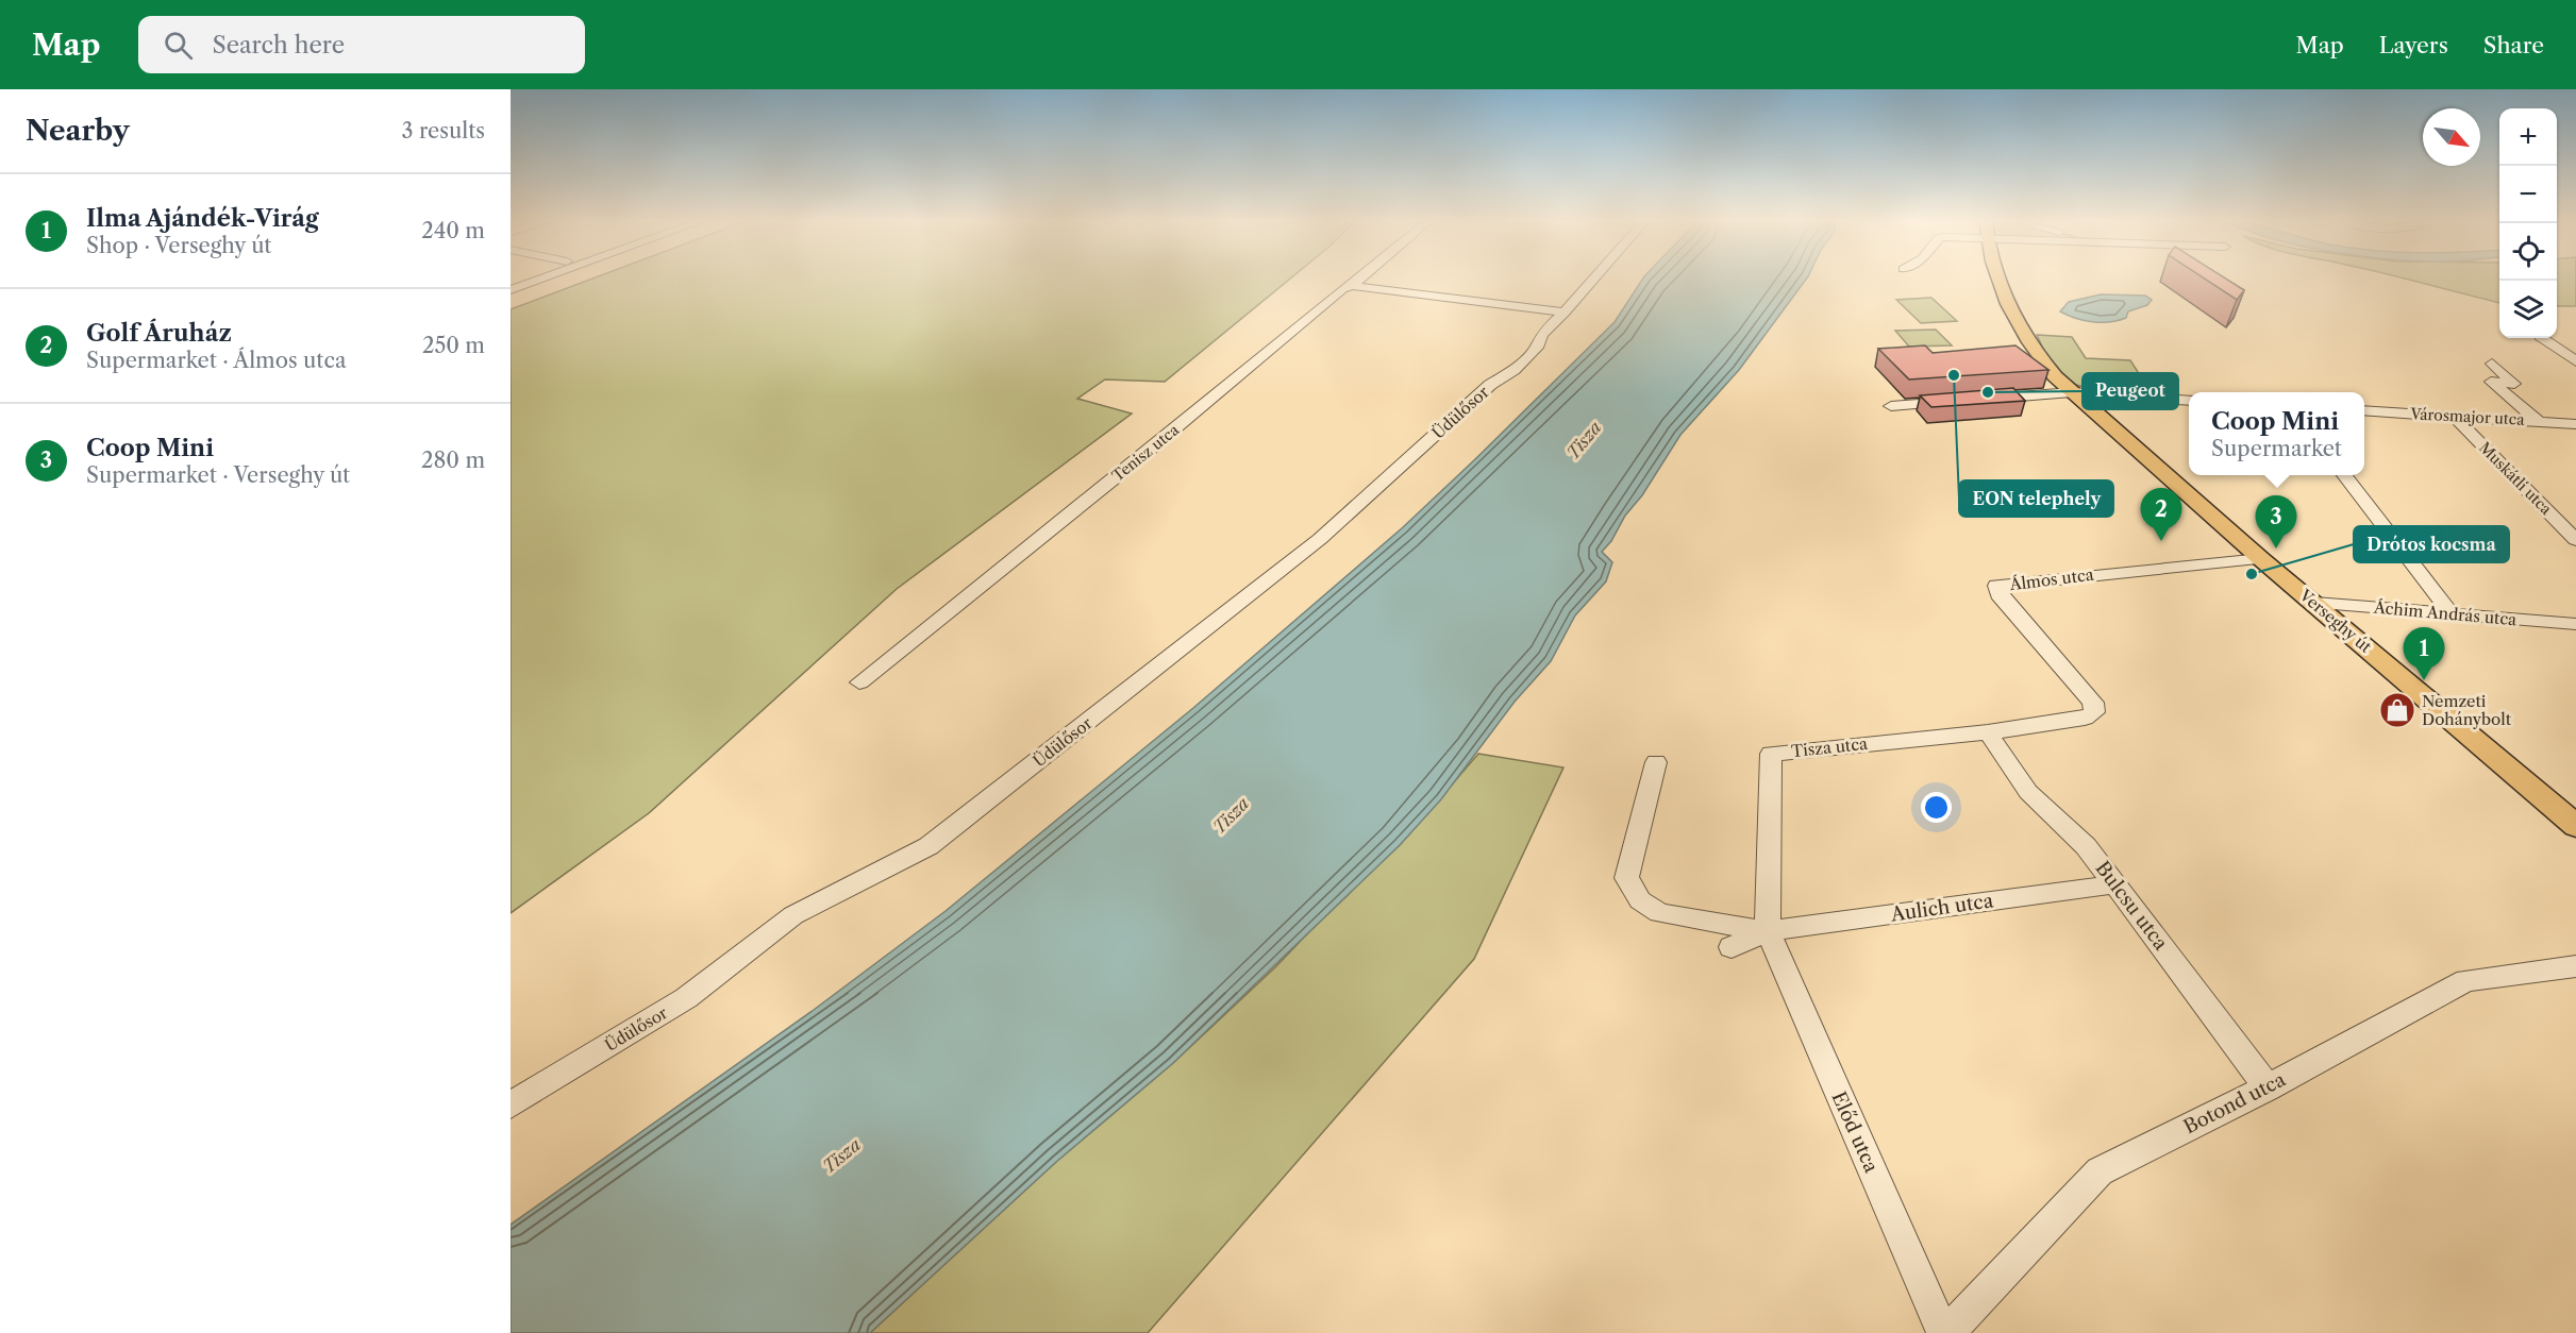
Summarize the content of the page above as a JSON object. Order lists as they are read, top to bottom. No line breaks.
{"streets":{"main road":["Verseghy út"],"street":["Üdülősor","Városmajor utca","Tenisz utca","Muskátli utca","Álmos utca","Áchim András utca","Tisza utca","Bulcsu utca","Aulich utca","Botond utca","Előd utca"]},"crossings":[["Városmajor utca","Muskátli utca"],["Álmos utca","Verseghy út"],["Álmos utca","Tisza utca"],["Áchim András utca","Verseghy út"],["Tisza utca","Bulcsu utca"],["Tisza utca","Aulich utca"],["Tisza utca","Előd utca"],["Bulcsu utca","Aulich utca"],["Bulcsu utca","Botond utca"],["Aulich utca","Előd utca"],["Botond utca","Előd utca"]],"water":["Tisza"],"places":{"other":["EON telephely","Peugeot","Drótos kocsma"],"shop":["Nemzeti Dohánybolt"]},"north":"bottom right","page":{"header":"Map","search":"Search here","nav":["Map","Layers","Share"],"heading":["Nearby","3 results"],"map_buttons":["+","−"],"list":[{"mark":"1","name":"Ilma Ajándék-Virág","note":"Shop · Verseghy út","value":"240 m"},{"mark":"2","name":"Golf Áruház","note":"Supermarket · Álmos utca","value":"250 m"},{"mark":"3","name":"Coop Mini","note":"Supermarket · Verseghy út","value":"280 m"}],"popup":["Coop Mini","Supermarket"],"pins":["2","3","1"]}}
